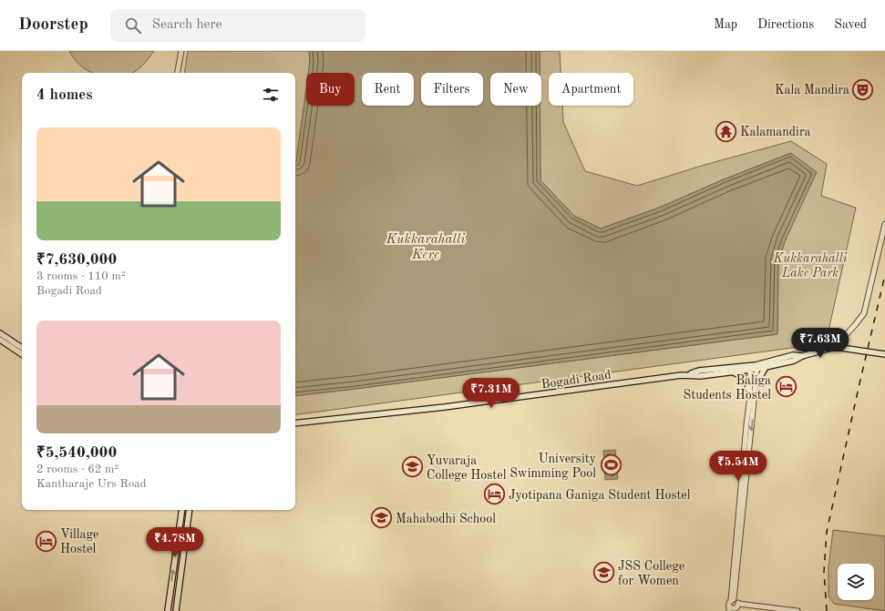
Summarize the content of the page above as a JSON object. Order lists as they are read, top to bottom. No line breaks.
{"streets":{"main road":["Bogadi Road"]},"water":["Kukkarahalli Kere"],"parks":["Kukkarahalli Lake Park"],"places":{"theatre":["Kala Mandira"],"temple":["Kalamandira"],"hotel":["Baliga Students Hostel","Jyotipana Ganiga Student Hostel","Village Hostel"],"sports":["University Swimming Pool"],"school or university":["Yuvaraja College Hostel","Mahabodhi School","JSS College for Women"]},"page":{"header":"Doorstep","search":"Search here","nav":["Map","Directions","Saved"],"chip":["Buy","Rent","Filters","New","Apartment"],"heading":"4 homes","list":[{"name":"₹7,630,000","note":"3 rooms · 110 m² · Bogadi Road"},{"name":"₹5,540,000","note":"2 rooms · 62 m² · Kantharaje Urs Road"}],"price":["₹7.63M","₹7.31M","₹5.54M","₹4.78M"]}}
